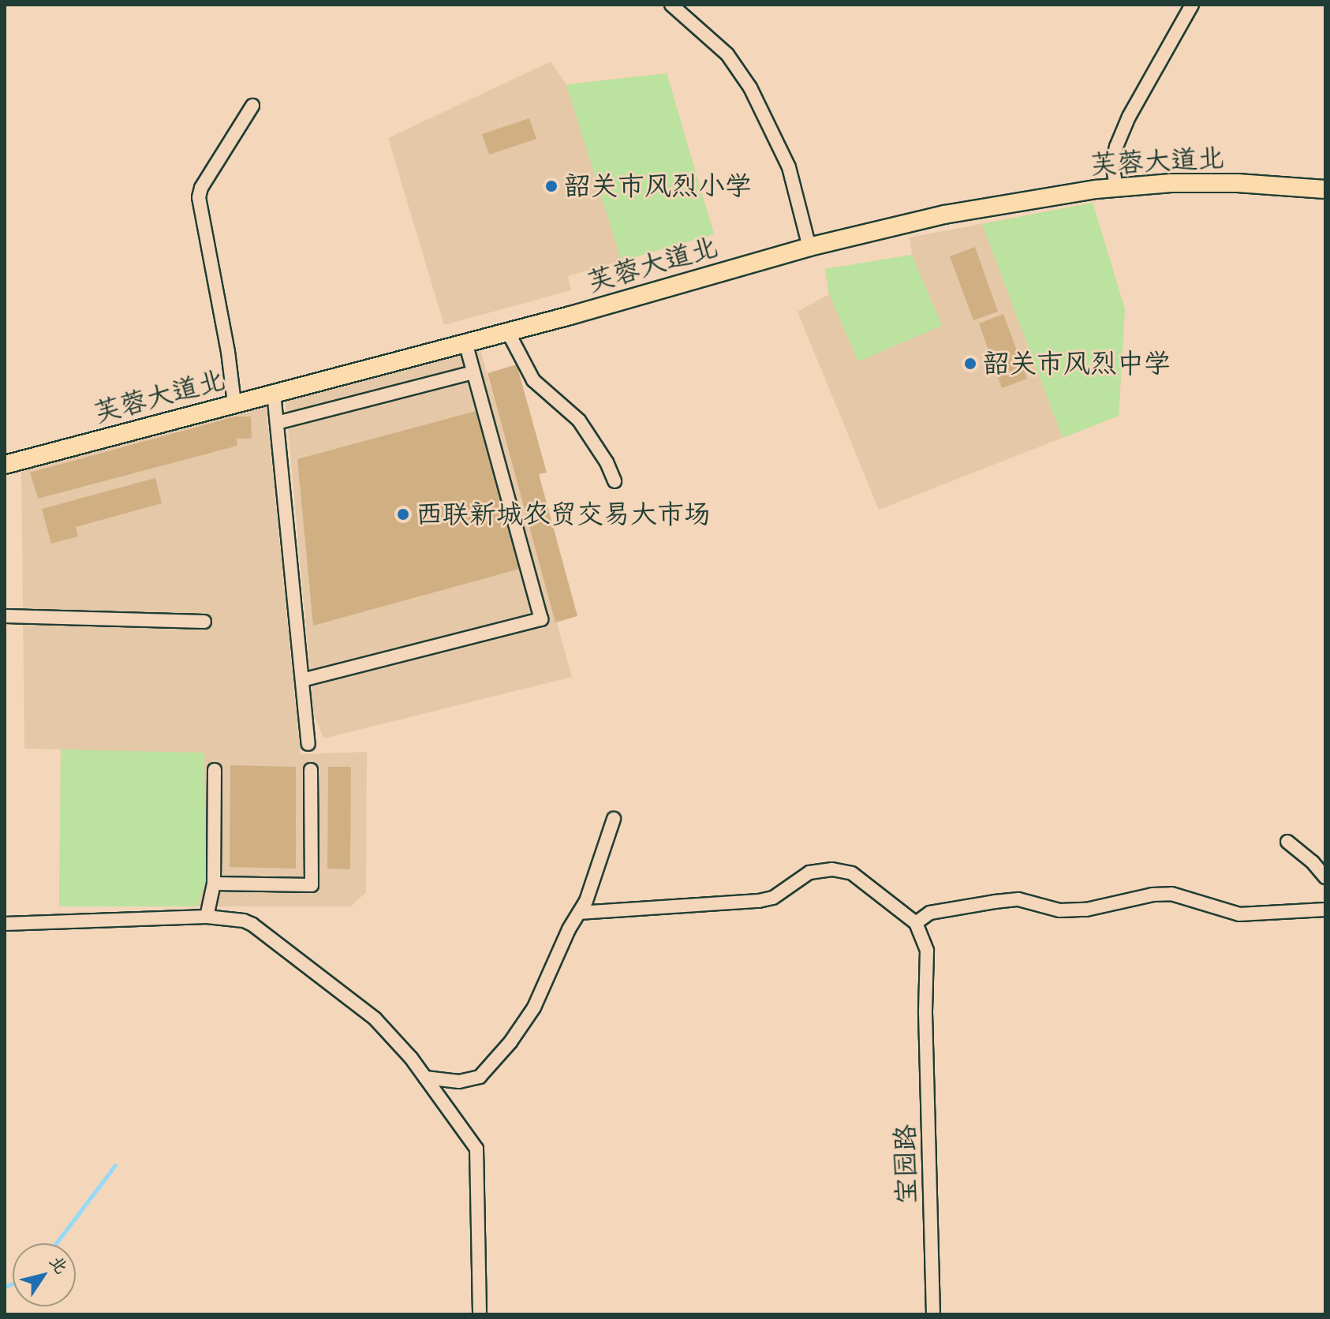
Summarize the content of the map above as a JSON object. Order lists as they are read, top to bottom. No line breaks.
{"streets":{"main road":["芙蓉大道北"],"street":["宝园路"]},"places":["韶关市风烈小学","韶关市风烈中学","西联新城农贸交易大市场"],"north":"top right"}
